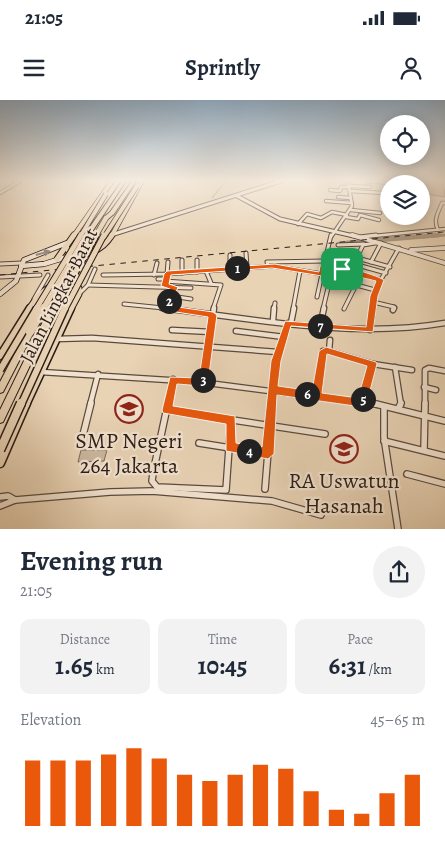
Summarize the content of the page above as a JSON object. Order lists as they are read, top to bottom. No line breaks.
{"streets":{"main road":["Jalan Lingkar Barat"]},"places":{"school or university":["SMP Negeri 264 Jakarta","RA Uswatun Hasanah"]},"page":{"status":"21:05","header":"Sprintly","pins":["1","2","7","3","6","5","4"],"heading":["Evening run","21:05"],"stats":[["Distance","1.65 km"],["Time","10:45"],["Pace","6:31 /km"]],"chart":["Elevation","45–65 m"]}}
